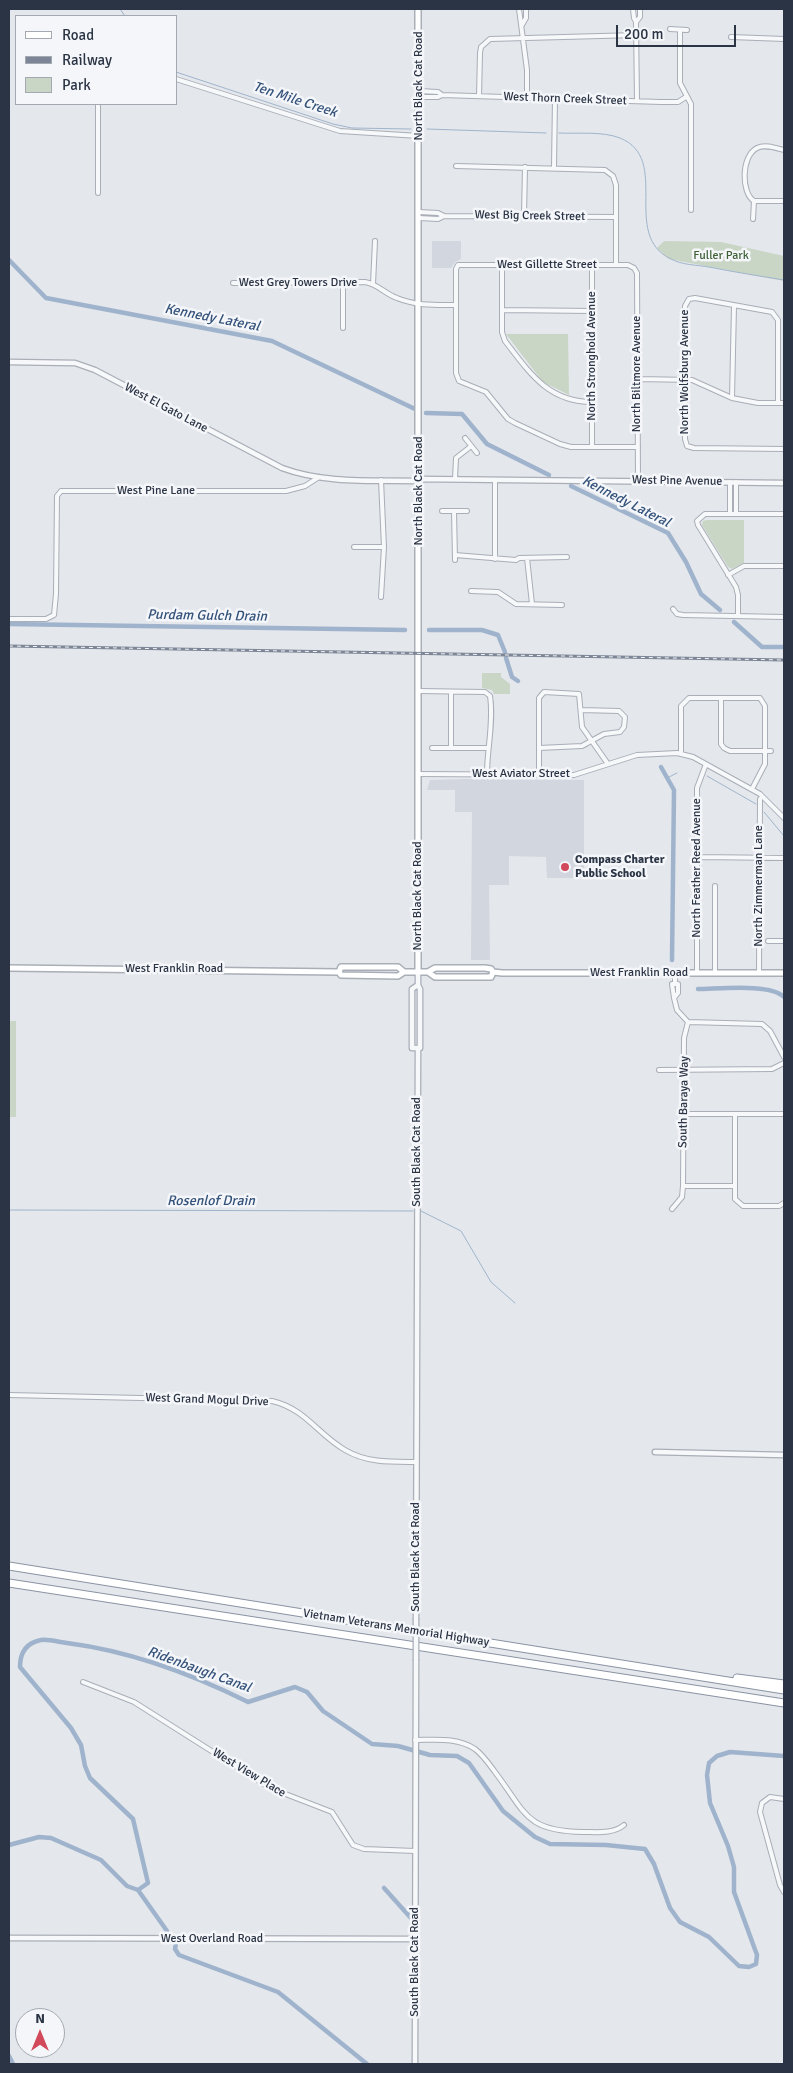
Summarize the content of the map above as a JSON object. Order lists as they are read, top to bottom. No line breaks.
{"streets":{"highway":["Vietnam Veterans Memorial Highway"],"main road":["North Black Cat Road","West Franklin Road"],"street":["West Thorn Creek Street","West Big Creek Street","West Gillette Street","West Grey Towers Drive","North Stronghold Avenue","North Wolfsburg Avenue","North Biltmore Avenue","West El Gato Lane","West Pine Avenue","West Pine Lane","West Aviator Street","North Feather Reed Avenue","North Zimmerman Lane","South Baraya Way","South Black Cat Road","West Grand Mogul Drive","West View Place","West Overland Road"]},"crossings":[["North Black Cat Road","West Thorn Creek Street"],["North Black Cat Road","West Big Creek Street"],["North Black Cat Road","West Grey Towers Drive"],["North Black Cat Road","West Pine Avenue"],["North Black Cat Road","West Aviator Street"],["North Black Cat Road","West Franklin Road"],["North Black Cat Road","South Black Cat Road"],["West Gillette Street","West Grey Towers Drive"],["West Gillette Street","North Stronghold Avenue"],["West Gillette Street","North Biltmore Avenue"],["North Biltmore Avenue","West Pine Avenue"],["West El Gato Lane","West Pine Lane"],["North Feather Reed Avenue","West Franklin Road"],["North Zimmerman Lane","West Franklin Road"],["West Franklin Road","South Black Cat Road"],["South Black Cat Road","West Grand Mogul Drive"],["South Black Cat Road","West View Place"],["South Black Cat Road","West Overland Road"]],"water":["Ten Mile Creek","Kennedy Lateral","Purdam Gulch Drain","Rosenlof Drain","Ridenbaugh Canal"],"parks":["Fuller Park"],"places":["Compass Charter Public School"],"legend":["Road","Railway","Park"],"scale_bar":"200 m","north":"top"}
